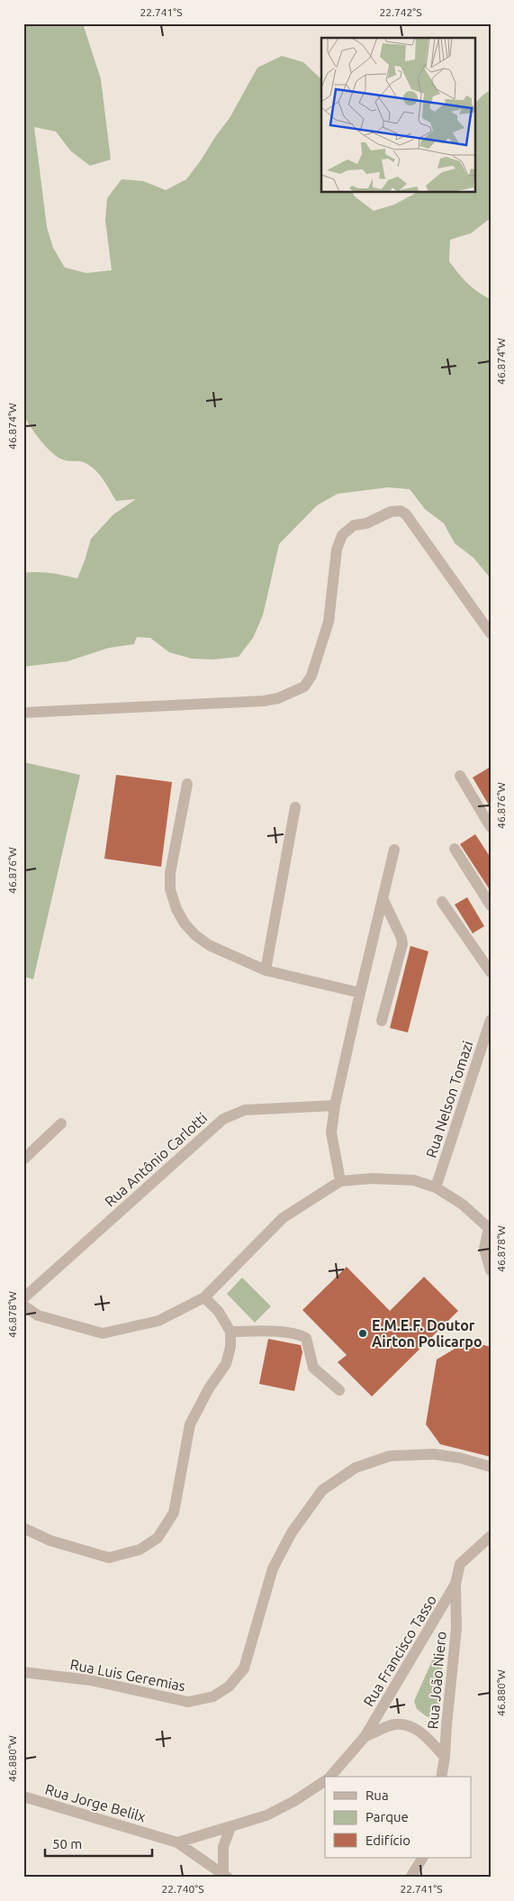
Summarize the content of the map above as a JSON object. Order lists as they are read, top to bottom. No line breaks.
{"streets":{"street":["Rua Nelson Tomazi","Rua Antônio Carlotti","Rua Francisco Tasso","Rua Luis Geremias","Rua João Niero","Rua Jorge Belilx"]},"crossings":[["Rua Francisco Tasso","Rua João Niero"]],"places":["E.M.E.F. Doutor Airton Policarpo"],"legend":["Rua","Parque","Edifício"],"scale_bar":"50 m","coordinates":["22.741°S","22.742°S","46.874°W","46.876°W","46.878°W","46.880°W","22.740°S"]}
